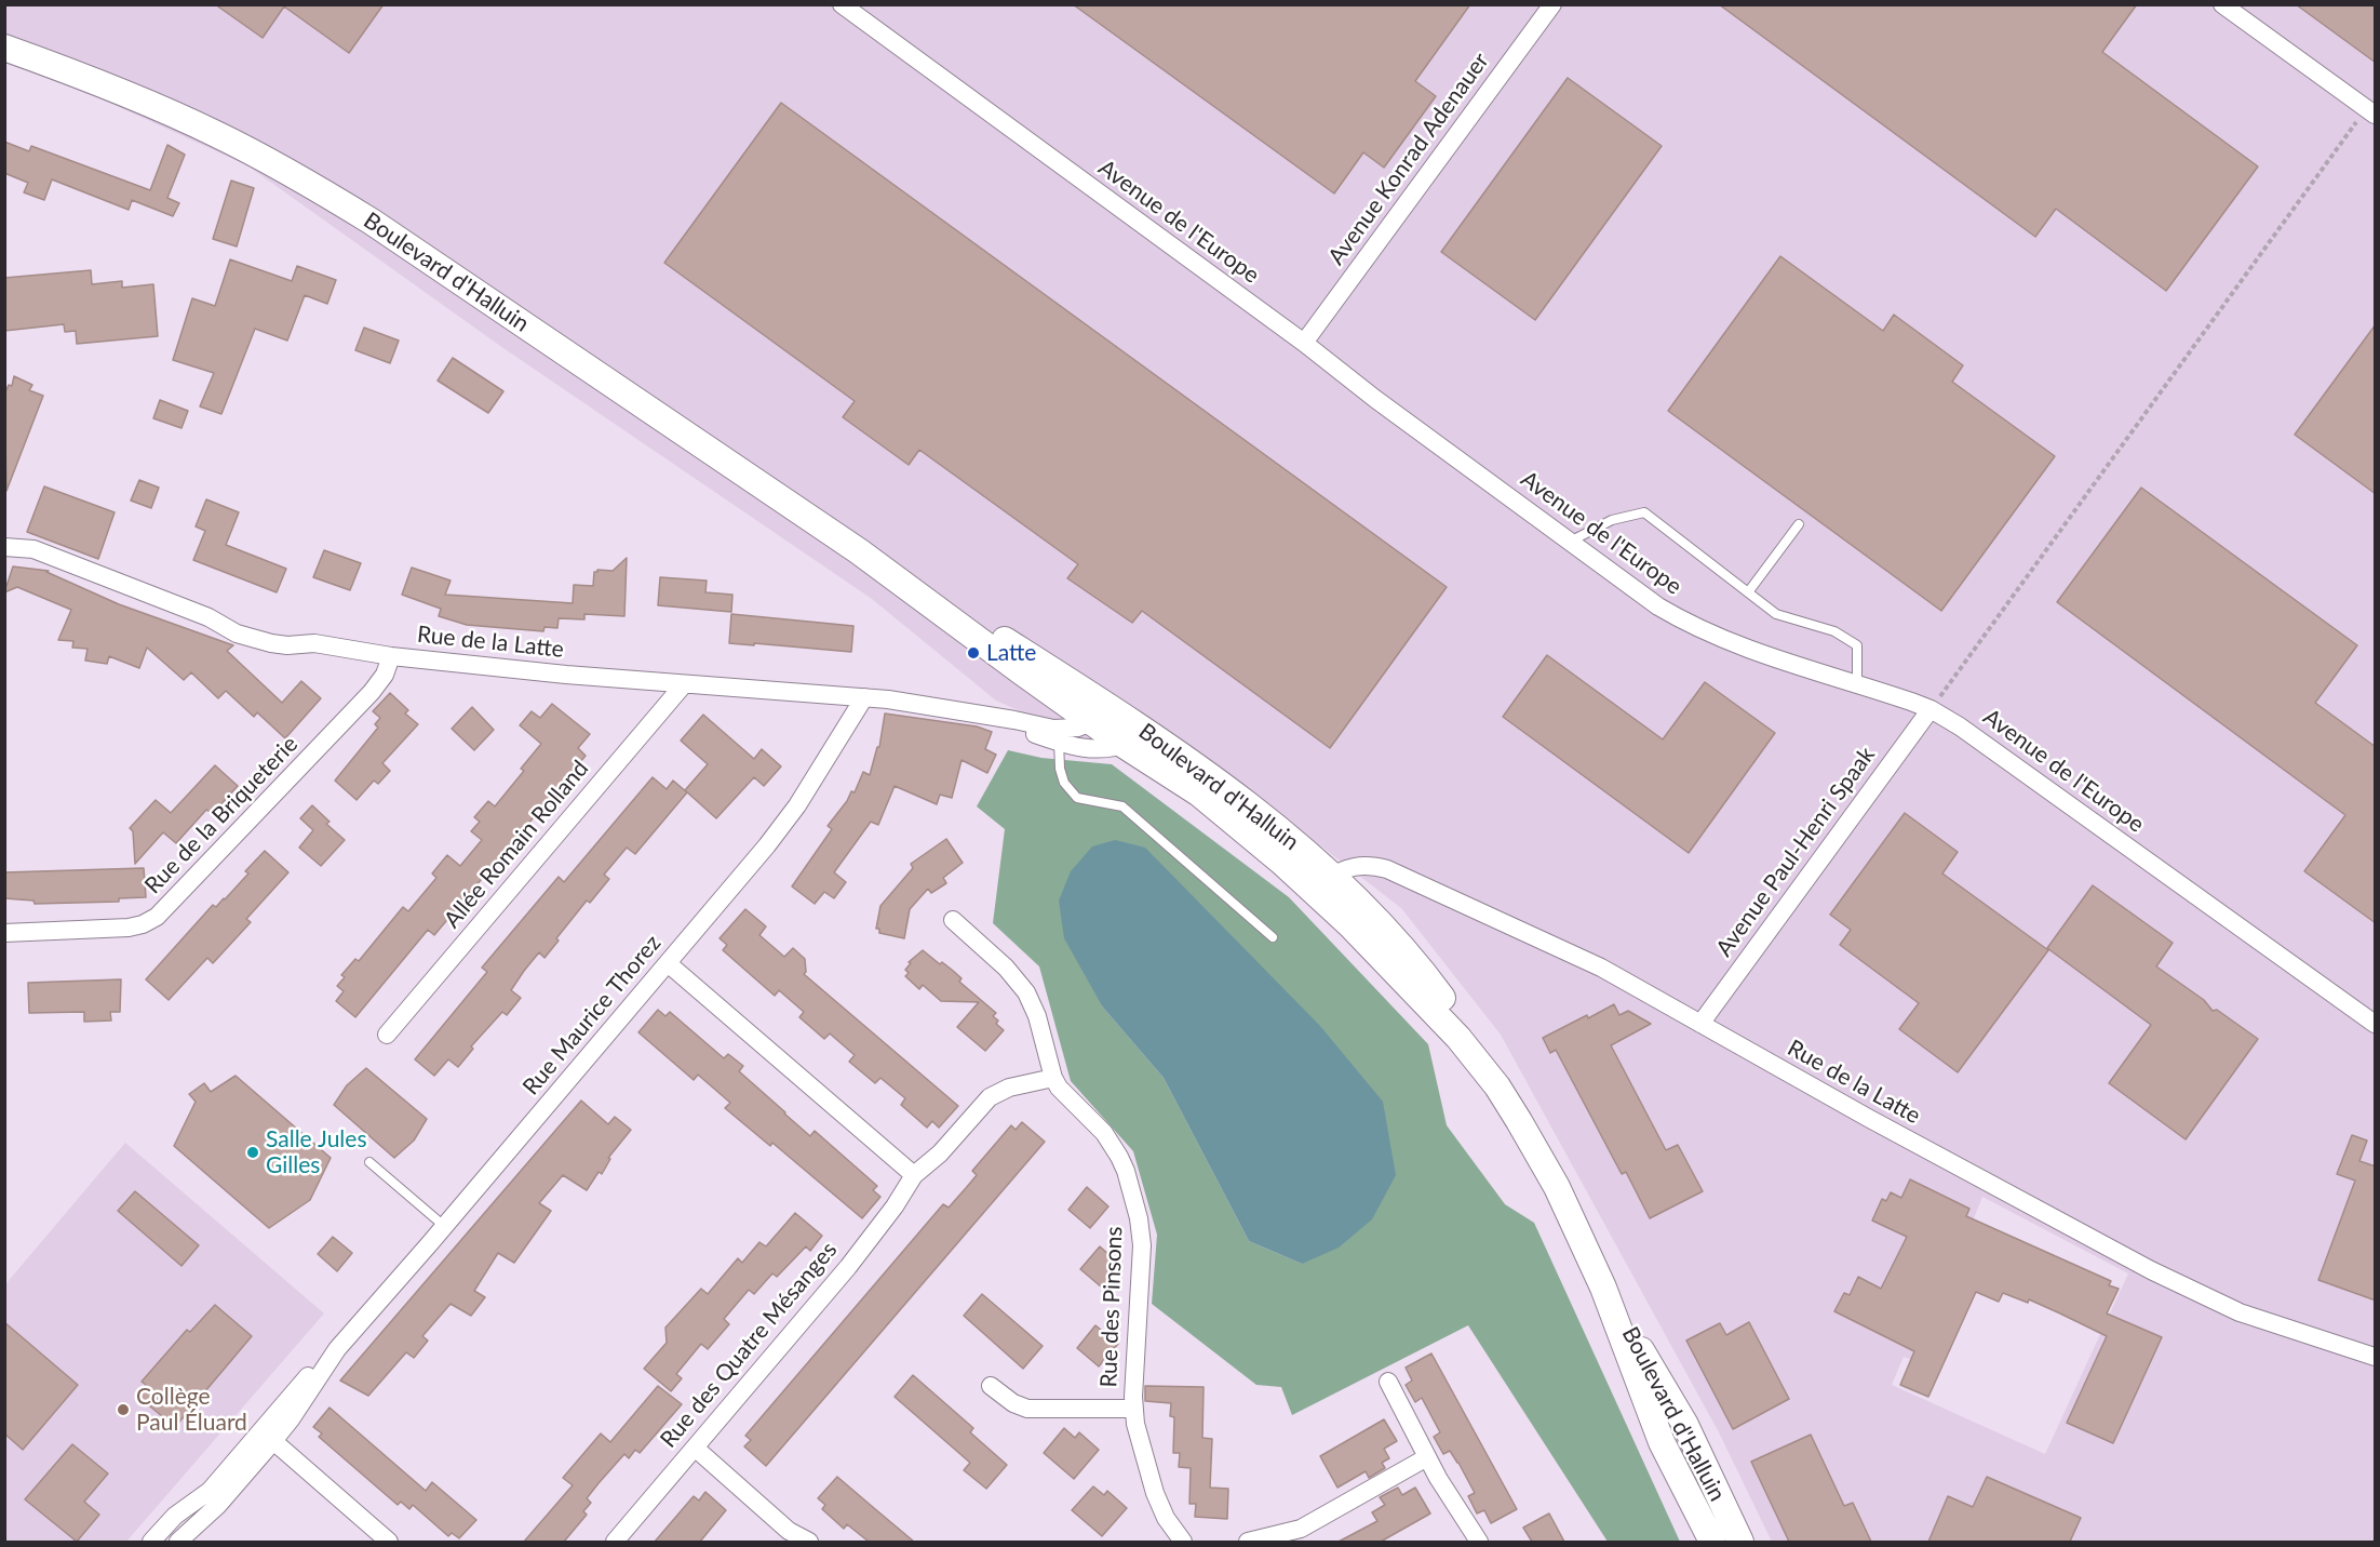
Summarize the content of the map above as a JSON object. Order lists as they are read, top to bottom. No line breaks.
{"streets":{"main road":["Boulevard d'Halluin"],"street":["Avenue Konrad Adenauer","Avenue de l'Europe","Rue de la Latte","Rue de la Briqueterie","Allée Romain Rolland","Avenue Paul-Henri Spaak","Rue Maurice Thorez","Rue des Pinsons","Rue des Quatre Mésanges"]},"crossings":[["Avenue Konrad Adenauer","Avenue de l'Europe"],["Avenue de l'Europe","Avenue Paul-Henri Spaak"],["Boulevard d'Halluin","Rue de la Latte"],["Rue de la Latte","Rue de la Briqueterie"],["Rue de la Latte","Allée Romain Rolland"],["Rue de la Latte","Avenue Paul-Henri Spaak"],["Rue de la Latte","Rue Maurice Thorez"],["Rue des Pinsons","Rue des Quatre Mésanges"]],"places":["Latte","Salle Jules Gilles","Collège Paul Éluard"]}
